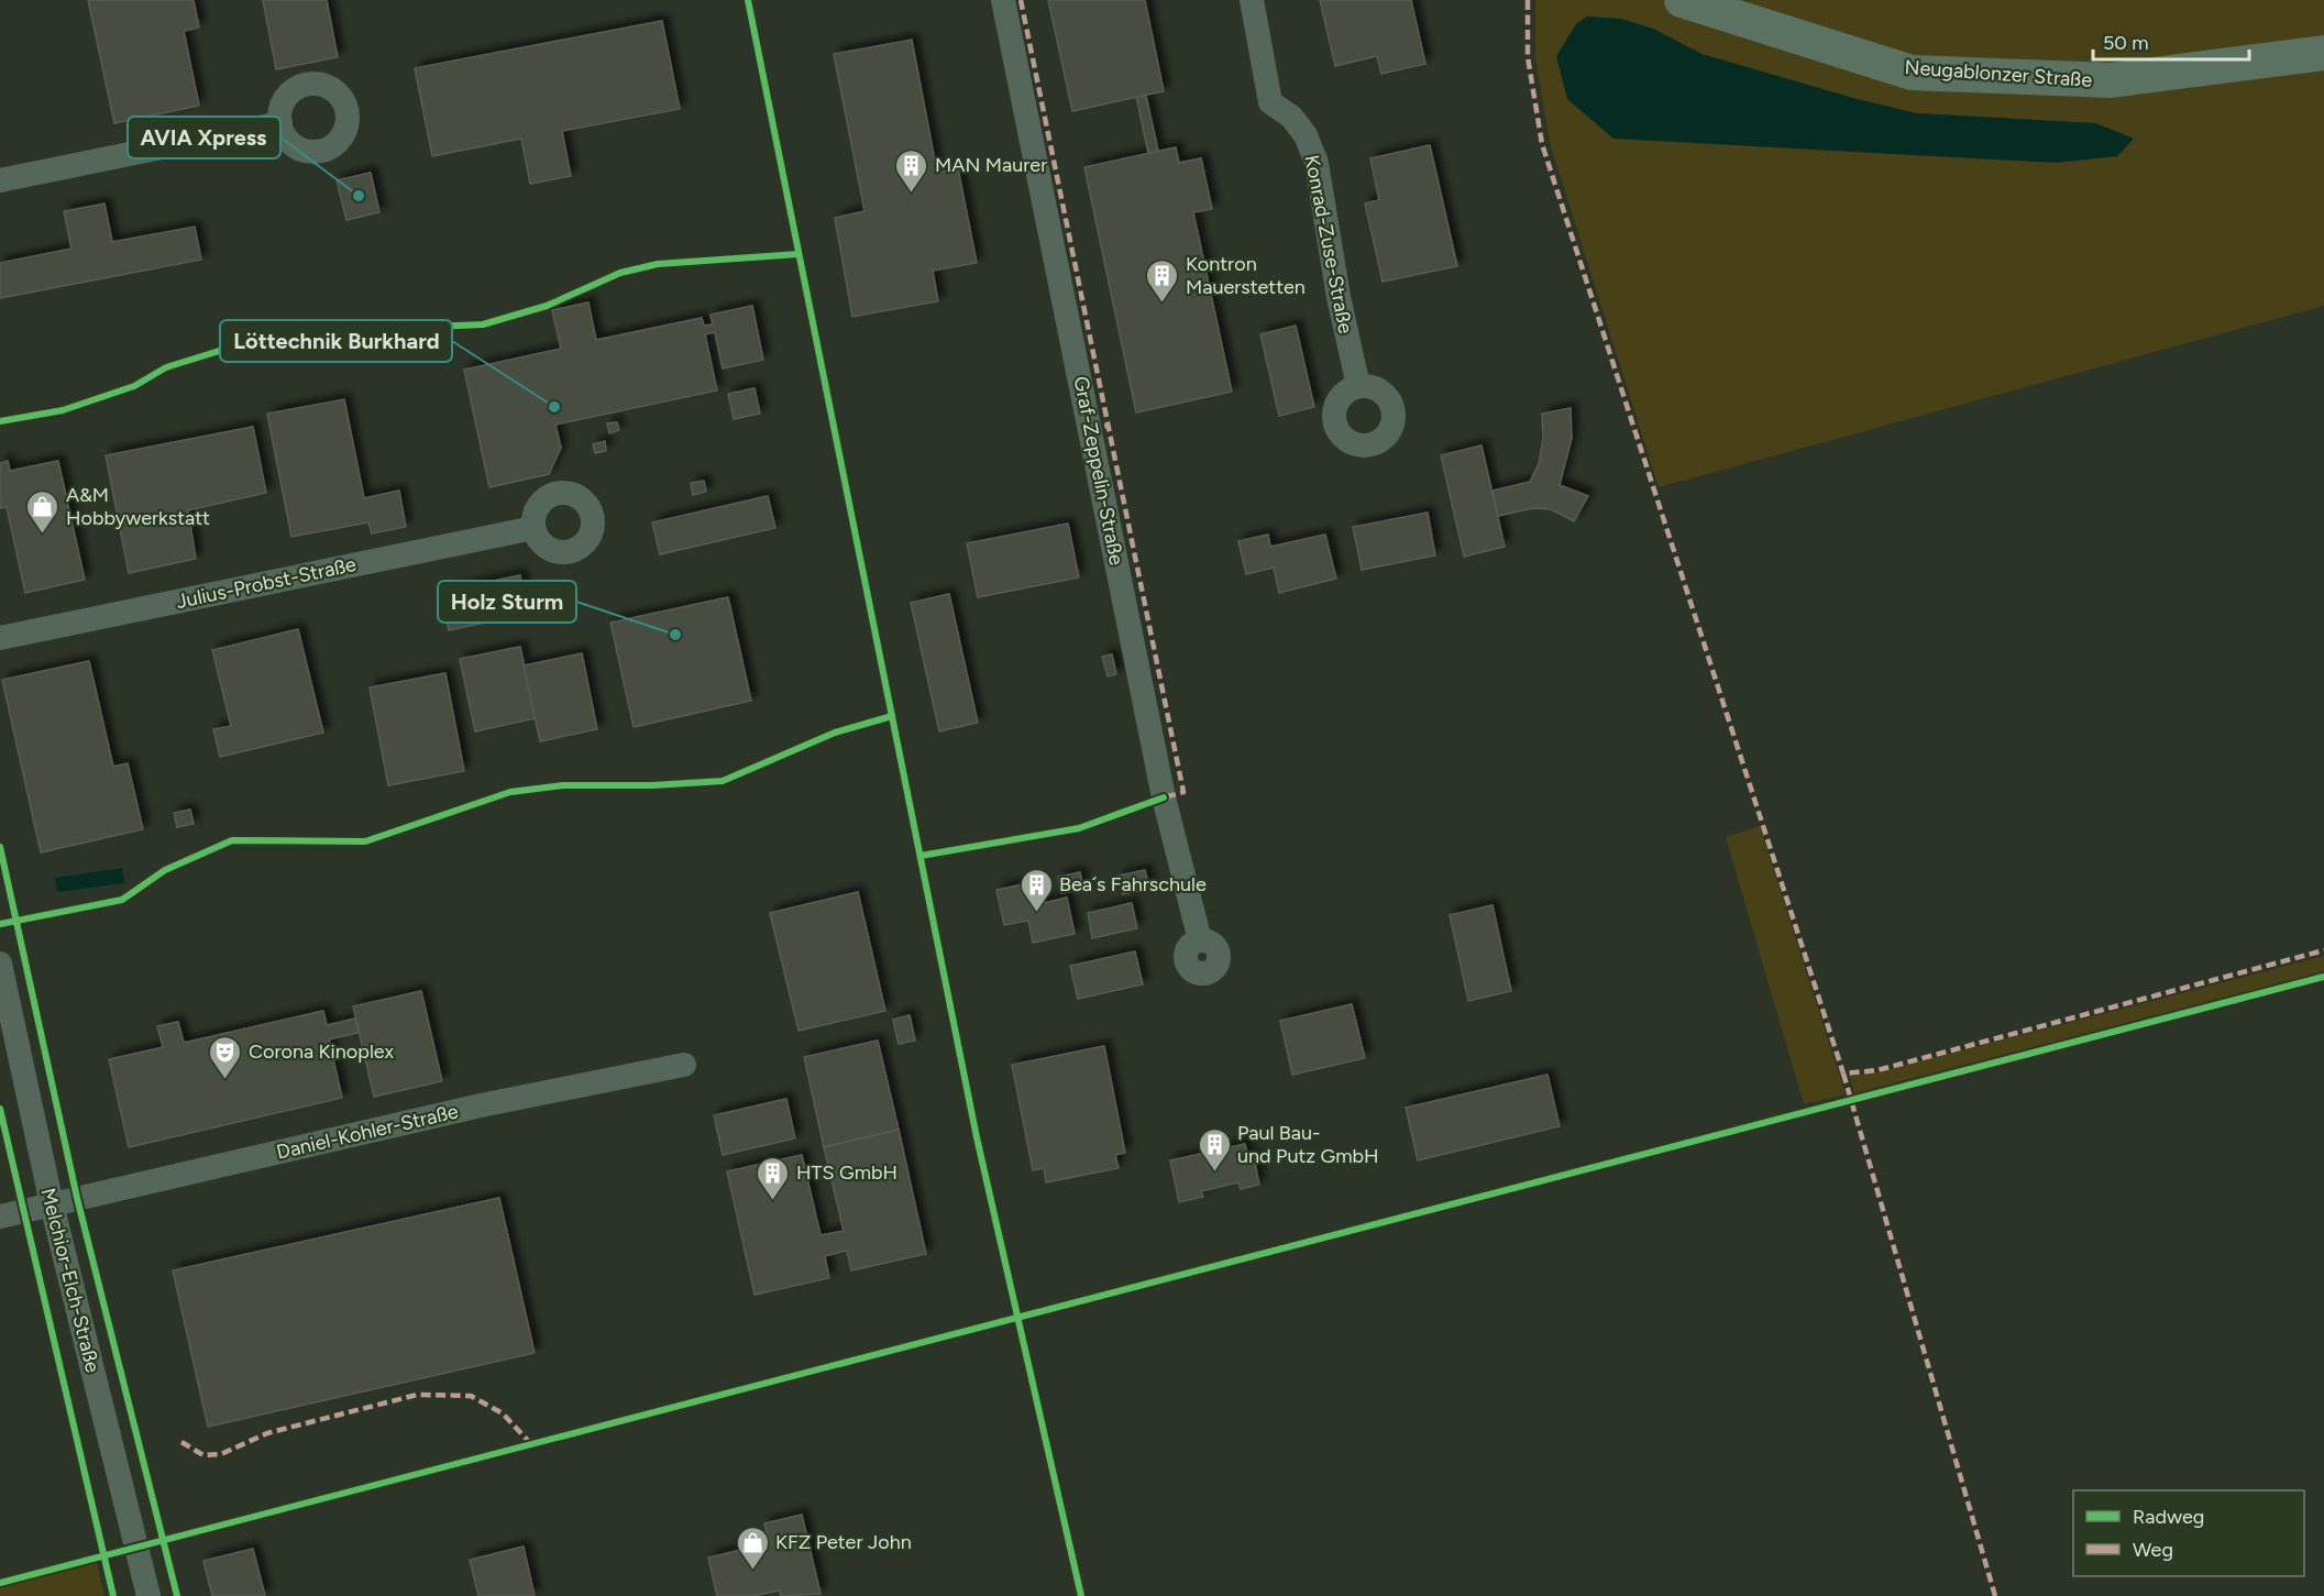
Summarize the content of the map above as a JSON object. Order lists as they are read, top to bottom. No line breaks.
{"streets":{"street":["Neugablonzer Straße","Konrad-Zuse-Straße","Graf-Zeppelin-Straße","Julius-Probst-Straße","Daniel-Kohler-Straße","Melchior-Elch-Straße"]},"crossings":[["Daniel-Kohler-Straße","Melchior-Elch-Straße"]],"places":{"building":["MAN Maurer","Kontron Mauerstetten","Bea´s Fahrschule","Paul Bau- und Putz GmbH","HTS GmbH"],"other":["AVIA Xpress","Löttechnik Burkhard","Holz Sturm"],"shop":["A&M Hobbywerkstatt","KFZ Peter John"],"theatre":["Corona Kinoplex"]},"legend":["Radweg","Weg"],"scale_bar":"50 m"}
